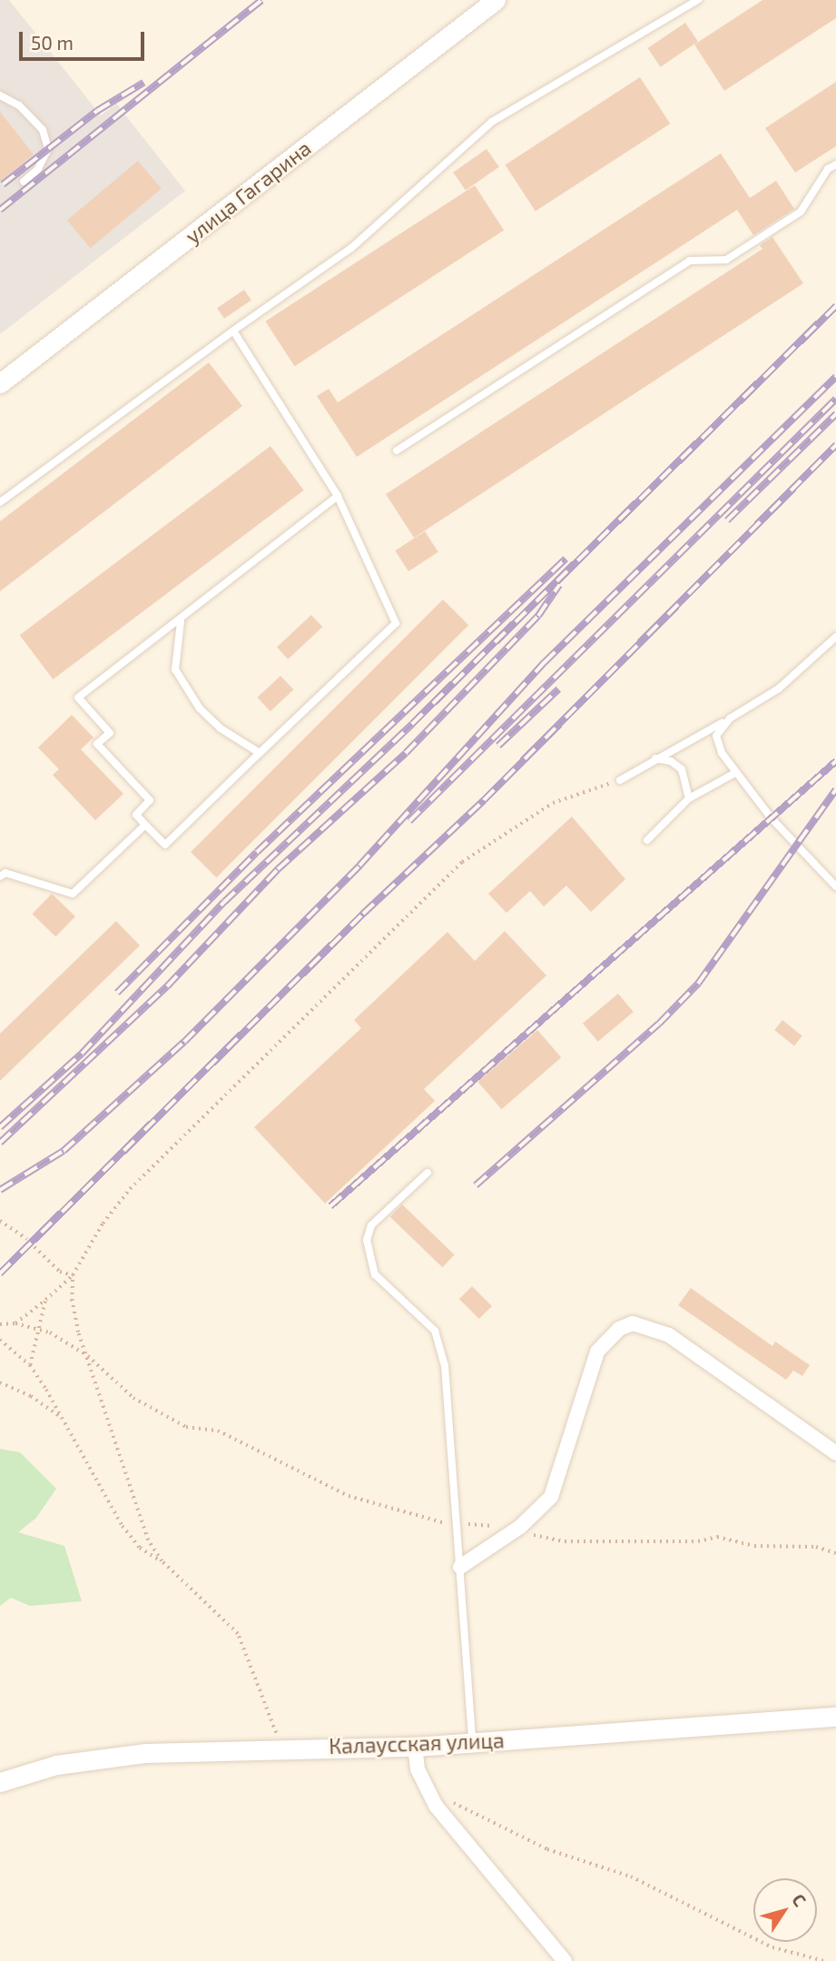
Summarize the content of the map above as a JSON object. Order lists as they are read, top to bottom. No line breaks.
{"streets":{"street":["улица Гагарина","Калаусская улица"]},"scale_bar":"50 m","north":"top right"}
